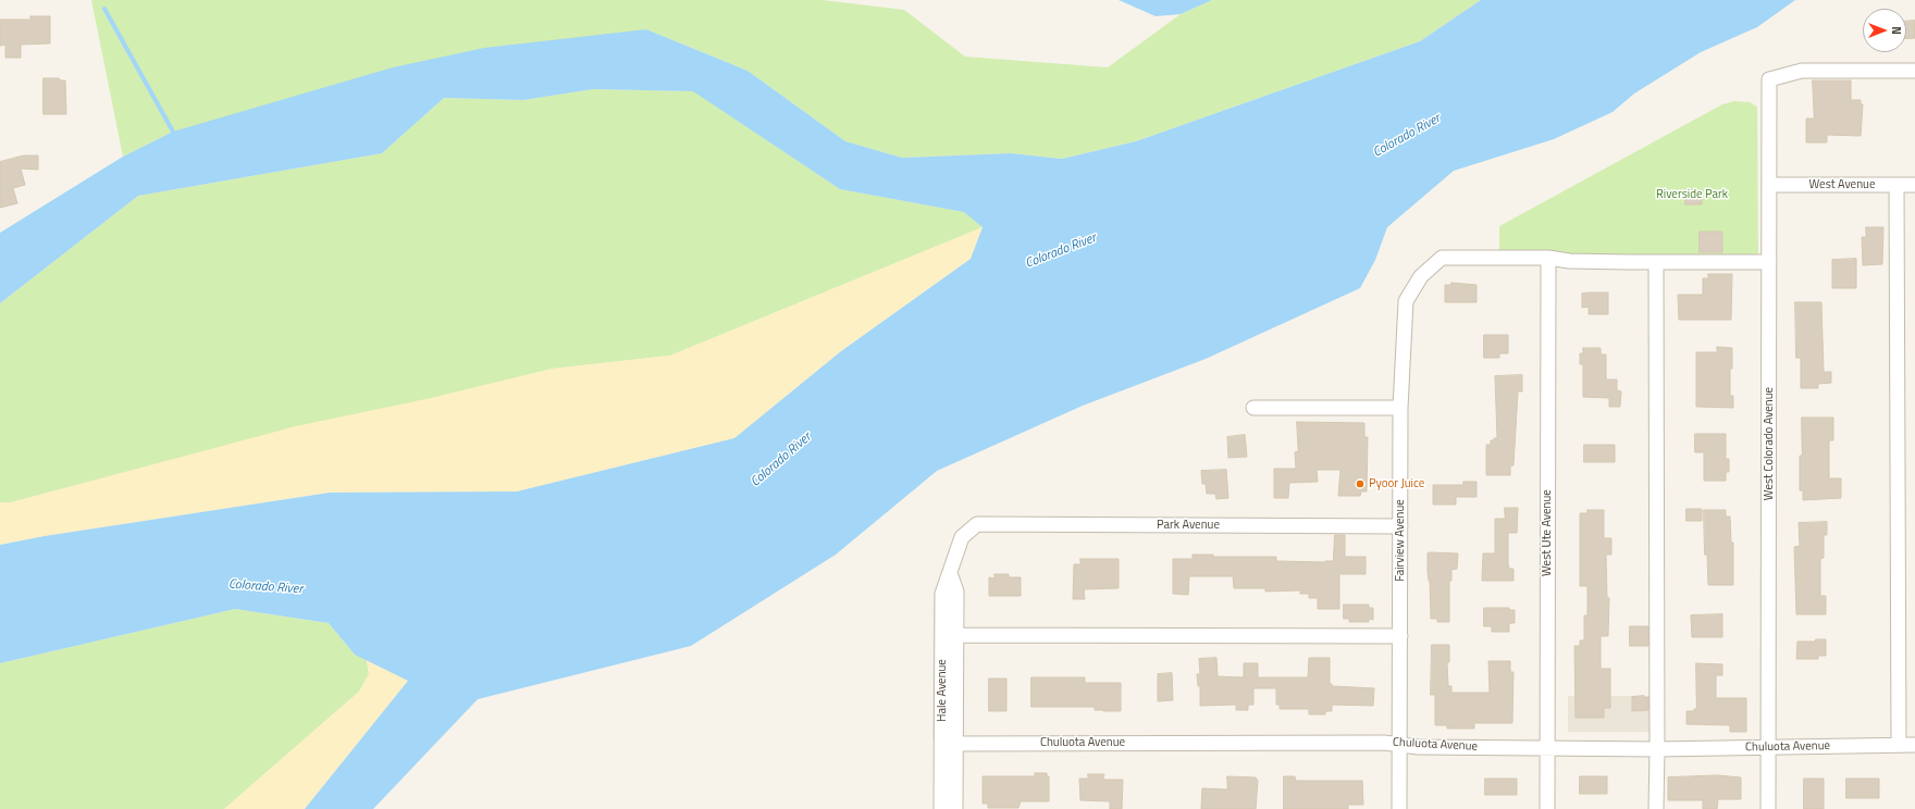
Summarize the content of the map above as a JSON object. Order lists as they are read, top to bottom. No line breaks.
{"streets":{"street":["West Avenue","West Colorado Avenue","Park Avenue","West Ute Avenue","Fairview Avenue","Hale Avenue","Chuluota Avenue"]},"crossings":[["West Avenue","West Colorado Avenue"],["West Colorado Avenue","Fairview Avenue"],["West Colorado Avenue","Chuluota Avenue"],["Park Avenue","Fairview Avenue"],["Park Avenue","Hale Avenue"],["West Ute Avenue","Fairview Avenue"],["West Ute Avenue","Chuluota Avenue"],["Fairview Avenue","Chuluota Avenue"],["Hale Avenue","Chuluota Avenue"]],"water":["Colorado River"],"parks":["Riverside Park"],"places":["Pyoor Juice"],"north":"right"}
